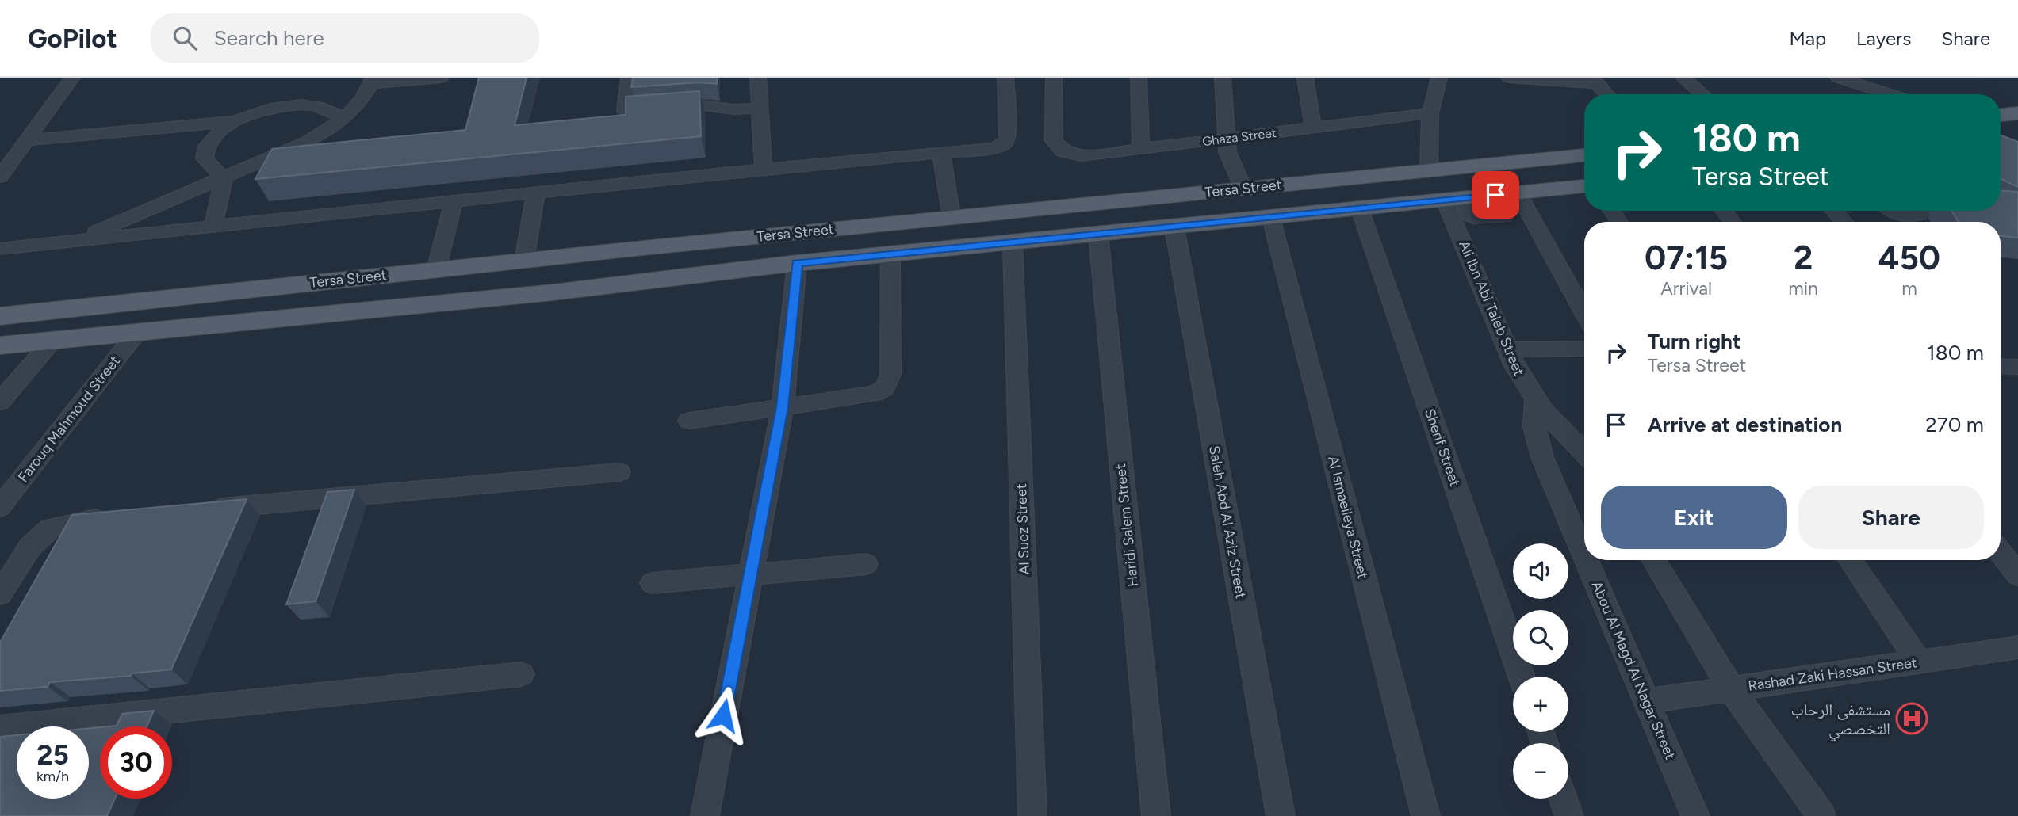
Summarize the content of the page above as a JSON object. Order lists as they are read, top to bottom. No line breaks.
{"streets":{"main road":["Tersa Street"],"street":["Ghaza Street","Ali Ibn Abi Taleb Street","Farouq Mahmoud Street","Sherif Street","Al Ismaeileya Street","Saleh Abd Al Aziz Street","Haridi Salem Street","Al Suez Street","Abou Al Magd Al Nagar Street","Rashad Zaki Hassan Street"]},"crossings":[["Ali Ibn Abi Taleb Street","Abou Al Magd Al Nagar Street"],["Abou Al Magd Al Nagar Street","Rashad Zaki Hassan Street"]],"places":{"hospital":["مستشفى الرحاب التخصصي"]},"page":{"header":"GoPilot","search":"Search here","nav":["Map","Layers","Share"],"turn":["180 m","Tersa Street"],"eta":["07:15","Arrival","2","min","450","m"],"list":[{"name":"Turn right","note":"Tersa Street","value":"180 m"},{"name":"Arrive at destination","value":"270 m"}],"buttons":["Exit","Share"],"map_buttons":["+","−"],"speed":"25 km/h","limit":"30"}}
